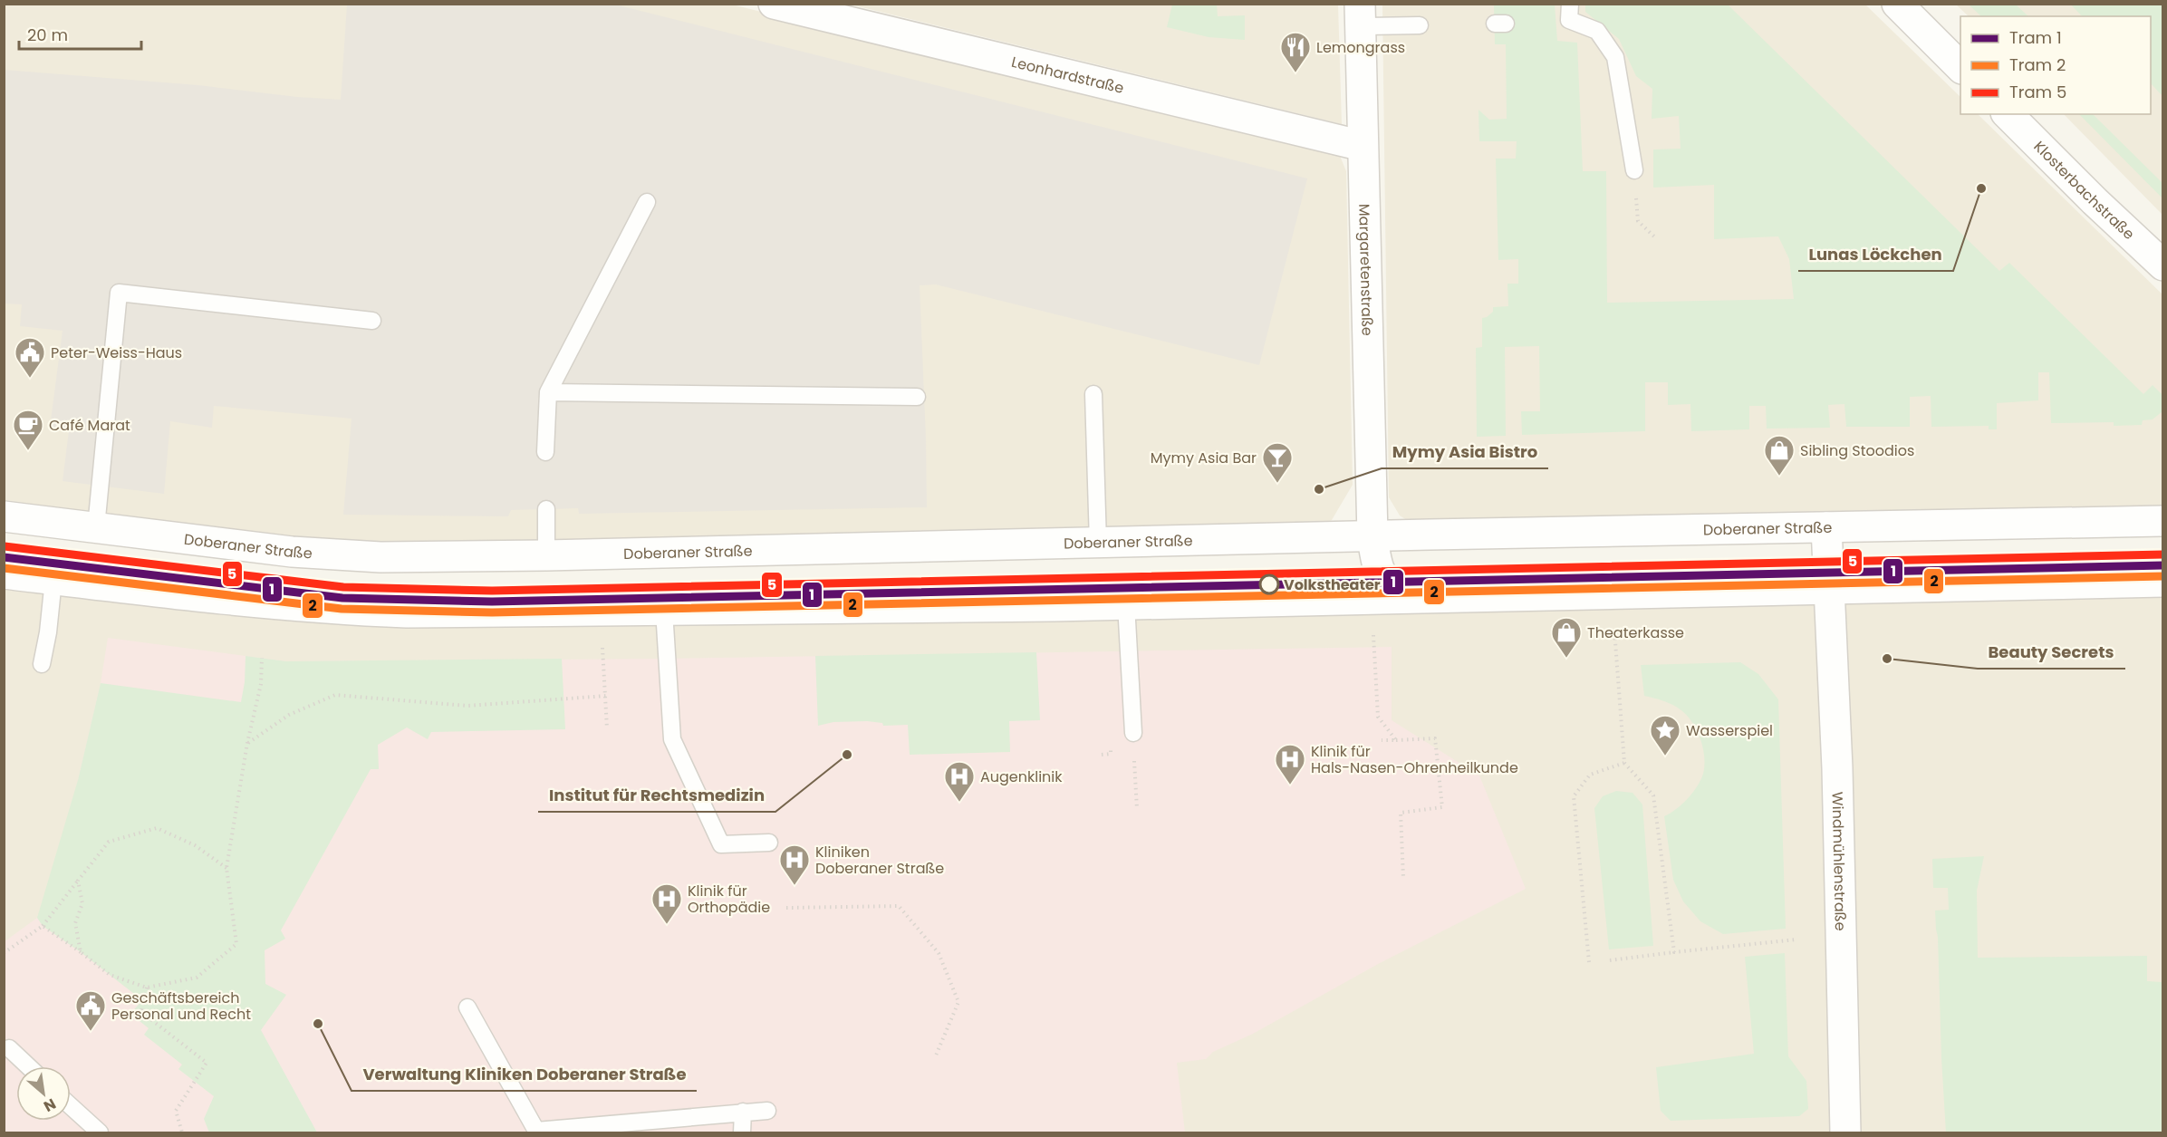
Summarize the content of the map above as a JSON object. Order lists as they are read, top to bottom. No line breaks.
{"streets":{"street":["Leonhardstraße","Klosterbachstraße","Margaretenstraße","Doberaner Straße","Windmühlenstraße"]},"crossings":[["Leonhardstraße","Margaretenstraße"],["Margaretenstraße","Doberaner Straße"],["Doberaner Straße","Windmühlenstraße"]],"places":{"restaurant":["Lemongrass"],"other":["Lunas Löckchen","Mymy Asia Bistro","Volkstheater","Beauty Secrets","Institut für Rechtsmedizin","Verwaltung Kliniken Doberaner Straße"],"public building":["Peter-Weiss-Haus","Geschäftsbereich Personal und Recht"],"cafe":["Café Marat"],"shop":["Sibling Stoodios","Theaterkasse"],"bar":["Mymy Asia Bar"],"place":["Wasserspiel"],"hospital":["Klinik für Hals-Nasen-Ohrenheilkunde","Augenklinik","Kliniken Doberaner Straße","Klinik für Orthopädie"]},"lines":["tram line 5","tram line 1","tram line 2"],"legend":["Tram 1","Tram 2","Tram 5"],"scale_bar":"20 m","north":"bottom right"}
